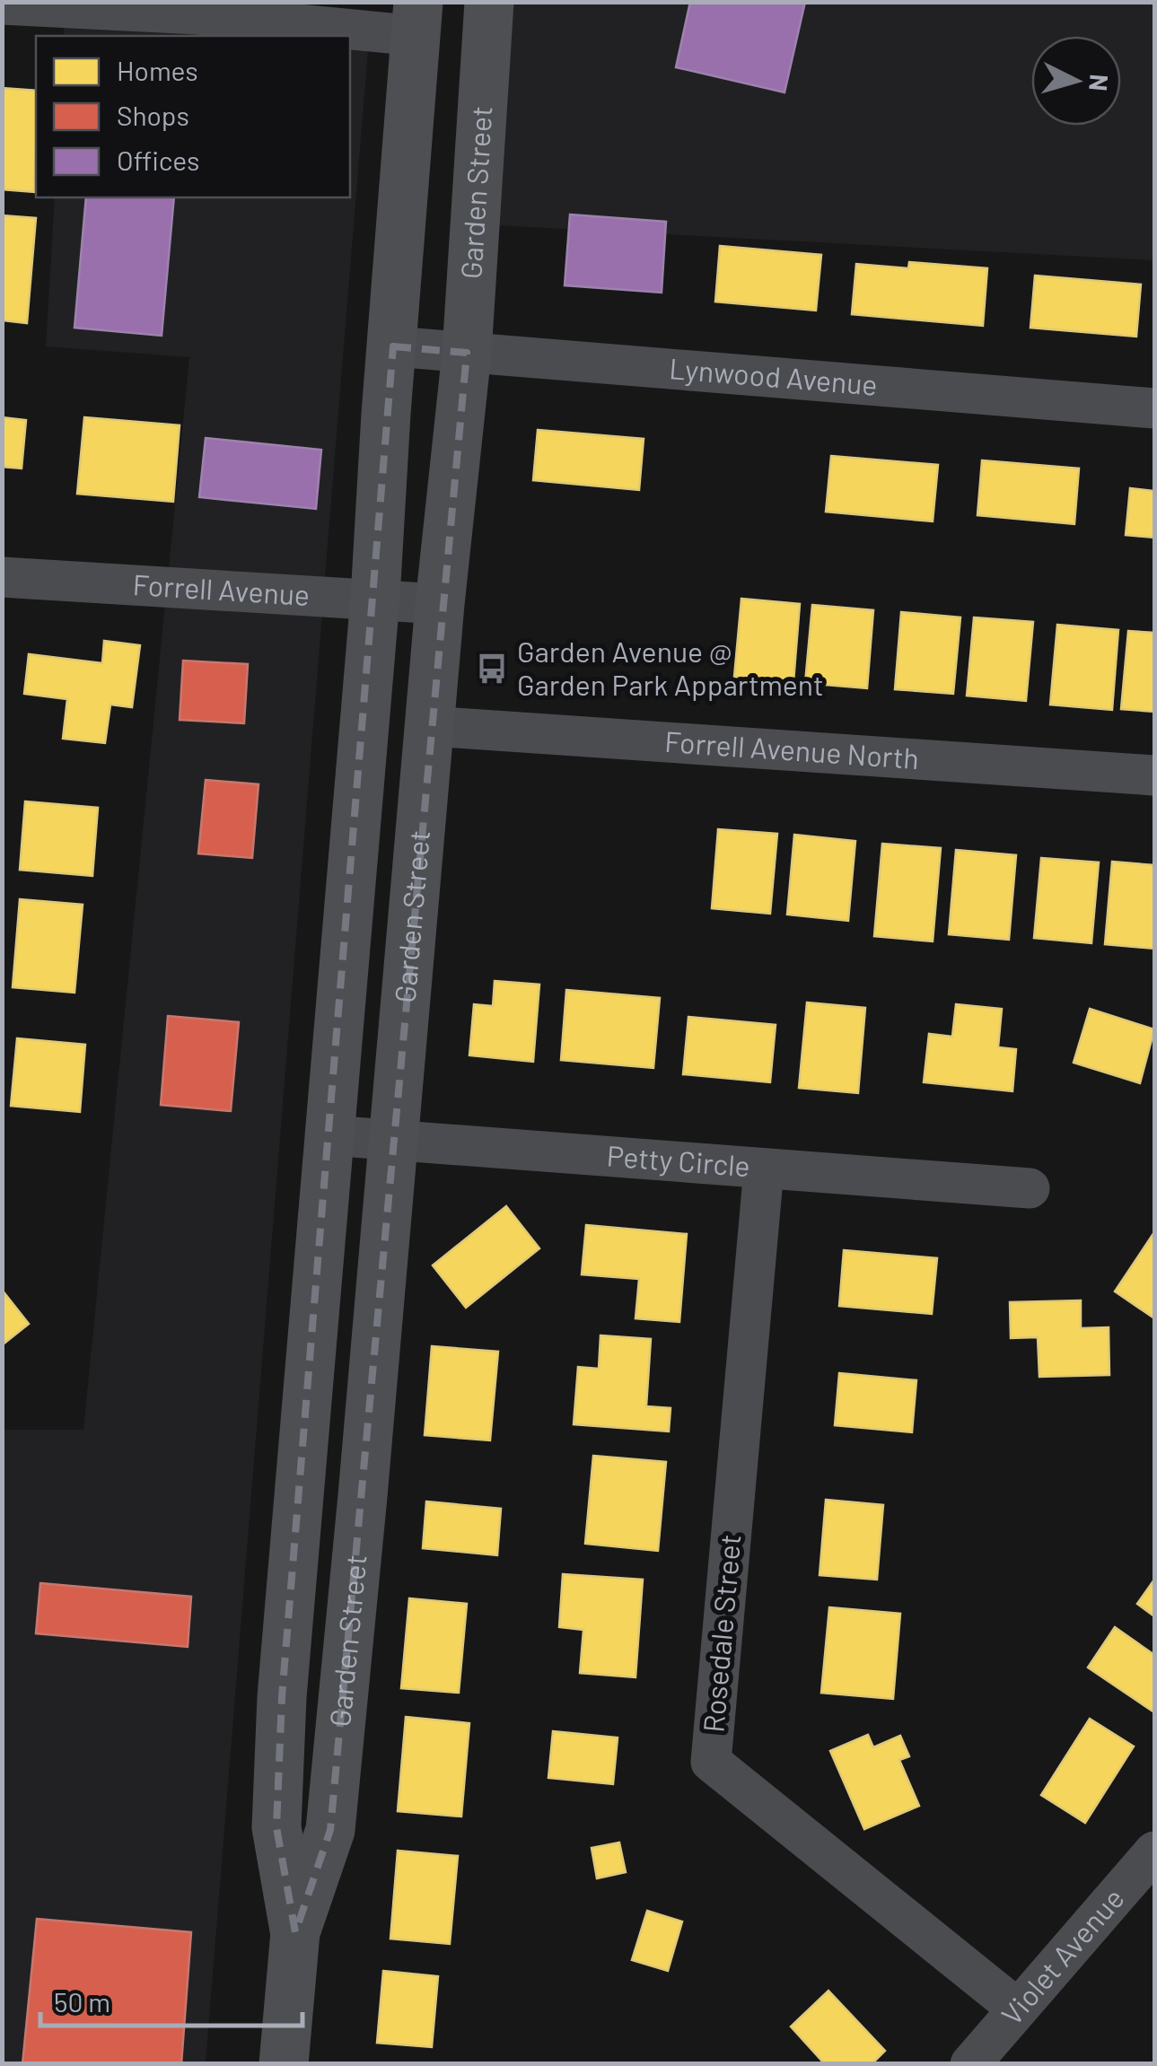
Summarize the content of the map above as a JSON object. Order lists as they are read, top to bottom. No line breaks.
{"streets":{"main road":["Garden Street"],"street":["Lynwood Avenue","Forrell Avenue","Forrell Avenue North","Petty Circle","Rosedale Street","Violet Avenue"]},"crossings":[["Garden Street","Lynwood Avenue"],["Garden Street","Forrell Avenue"],["Garden Street","Forrell Avenue North"],["Garden Street","Petty Circle"],["Petty Circle","Rosedale Street"],["Rosedale Street","Violet Avenue"]],"places":{"bus stop":["Garden Avenue @ Garden Park Appartment"]},"legend":["Homes","Shops","Offices"],"scale_bar":"50 m","north":"right"}
